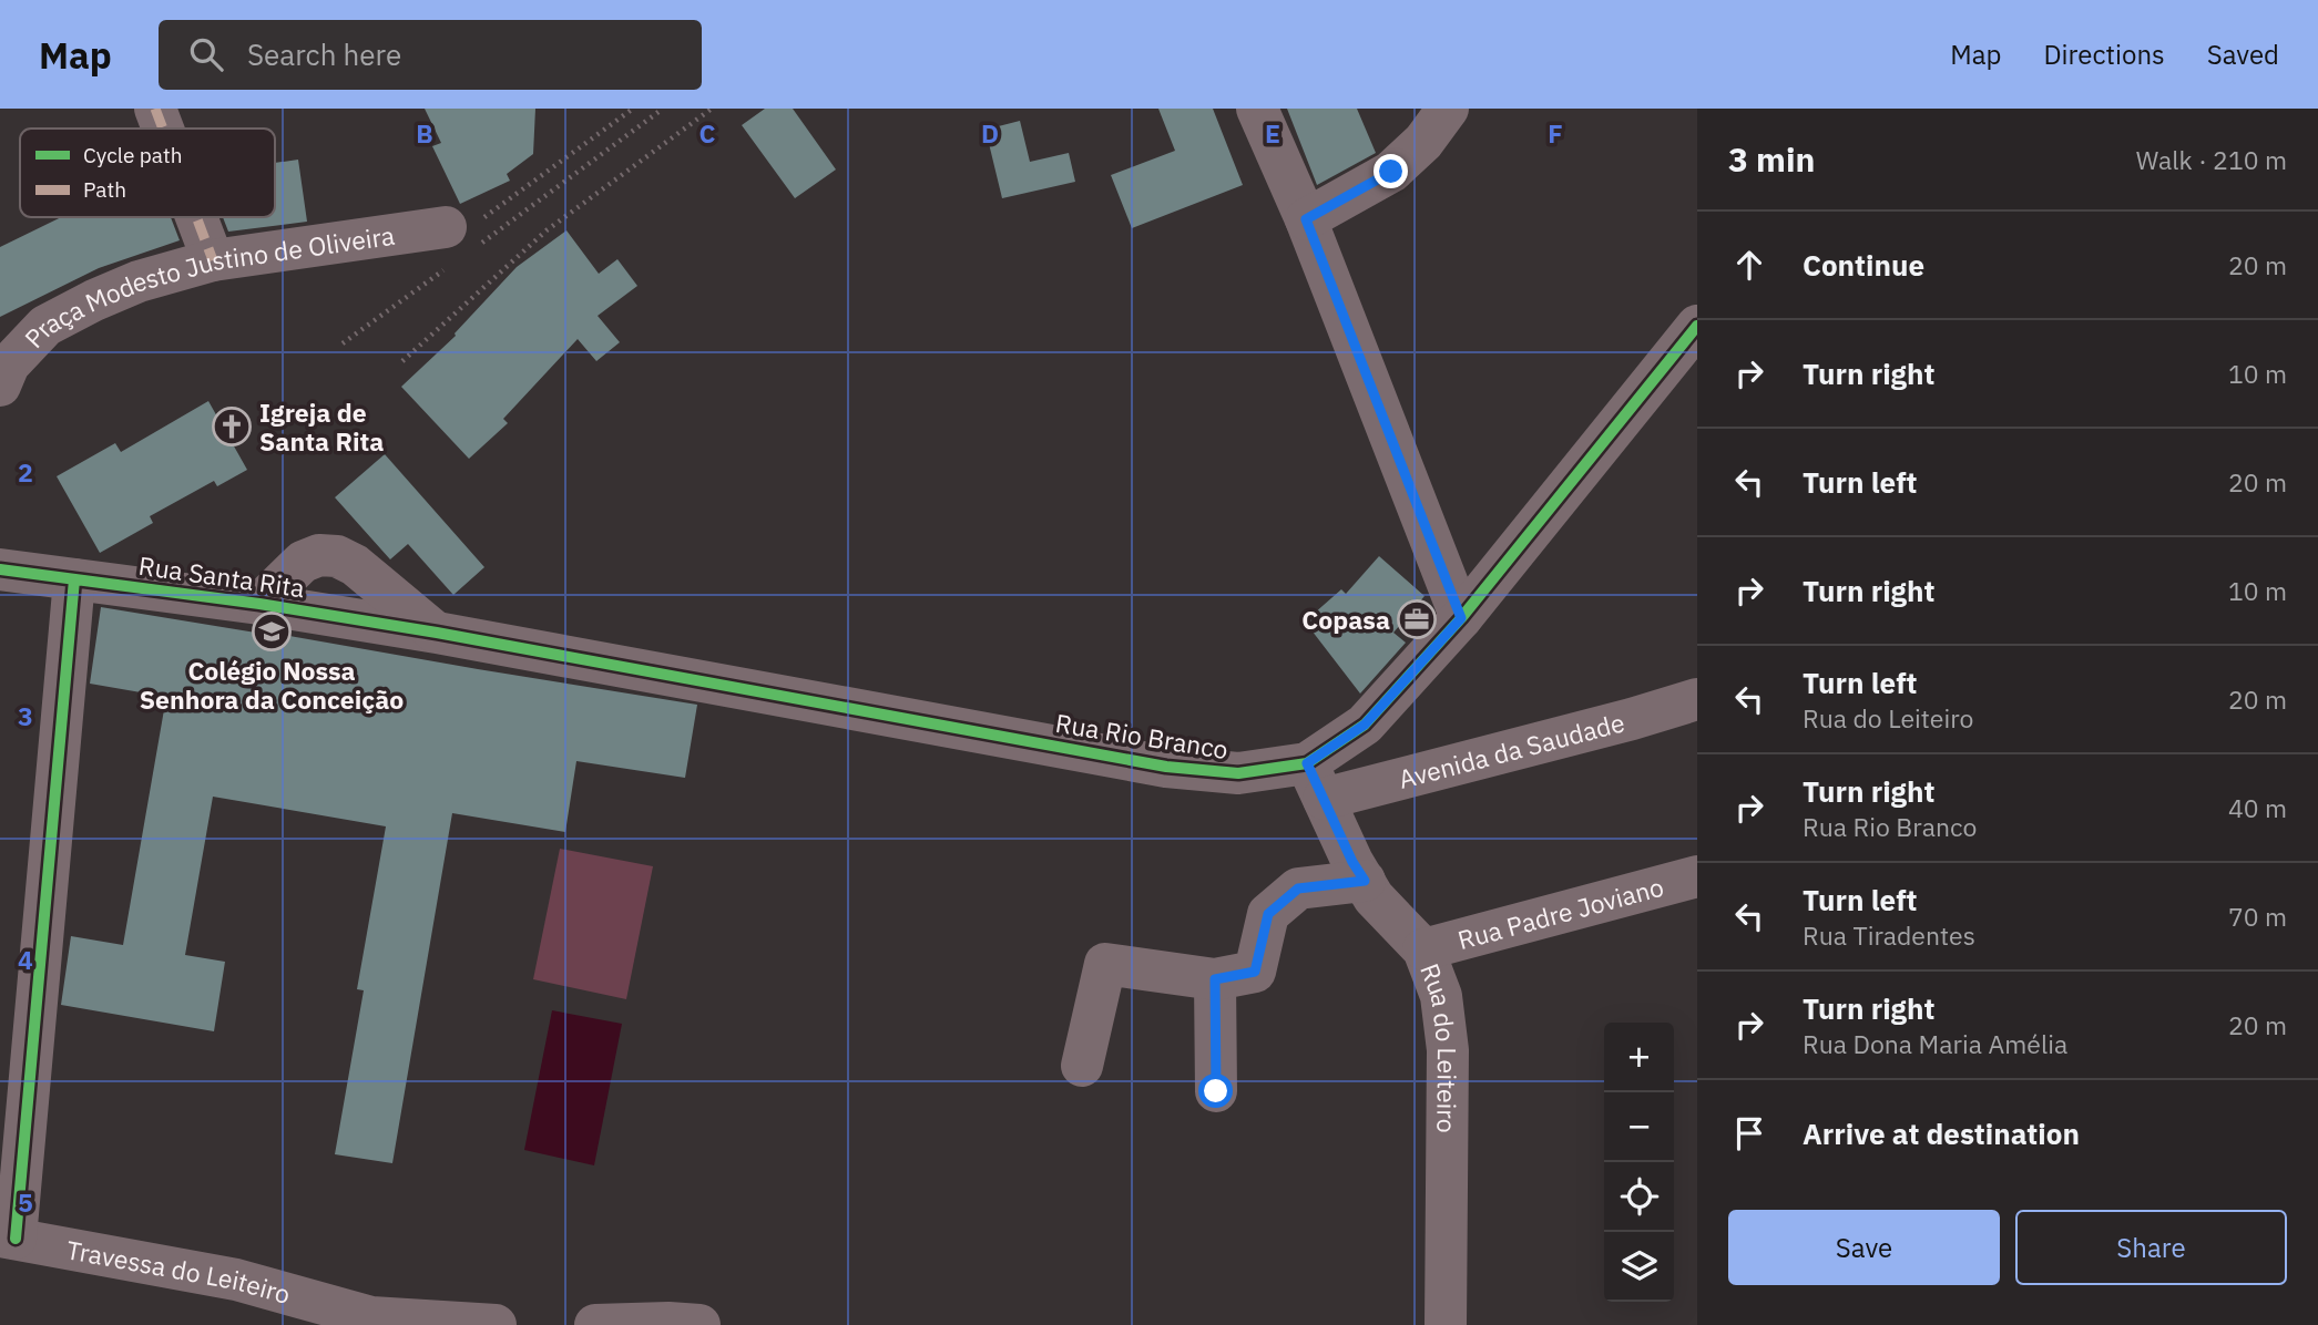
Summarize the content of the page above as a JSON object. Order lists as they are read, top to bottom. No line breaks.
{"streets":{"street":["Praça Modesto Justino de Oliveira","Rua Santa Rita","Rua Rio Branco","Avenida da Saudade","Rua Padre Joviano","Rua do Leiteiro","Travessa do Leiteiro"]},"crossings":[["Rua Santa Rita","Rua Rio Branco"],["Rua Rio Branco","Avenida da Saudade"],["Rua Rio Branco","Rua do Leiteiro"],["Avenida da Saudade","Rua do Leiteiro"],["Rua Padre Joviano","Rua do Leiteiro"]],"places":{"church":["Igreja de Santa Rita"],"office":["Copasa"],"school or university":["Colégio Nossa Senhora da Conceição"]},"legend":["Cycle path","Path"],"page":{"header":"Map","search":"Search here","nav":["Map","Directions","Saved"],"heading":["3 min","Walk · 210 m"],"list":[["Continue","20 m"],["Turn right","10 m"],["Turn left","20 m"],["Turn right","10 m"],["Turn left","Rua do Leiteiro","20 m"],["Turn right","Rua Rio Branco","40 m"],["Turn left","Rua Tiradentes","70 m"],["Turn right","Rua Dona Maria Amélia","20 m"],"Arrive at destination"],"map_buttons":["+","−"],"buttons":["Save","Share"]},"grid":{"columns":["B","C","D","E","F"],"rows":["2","3","4","5"]}}
